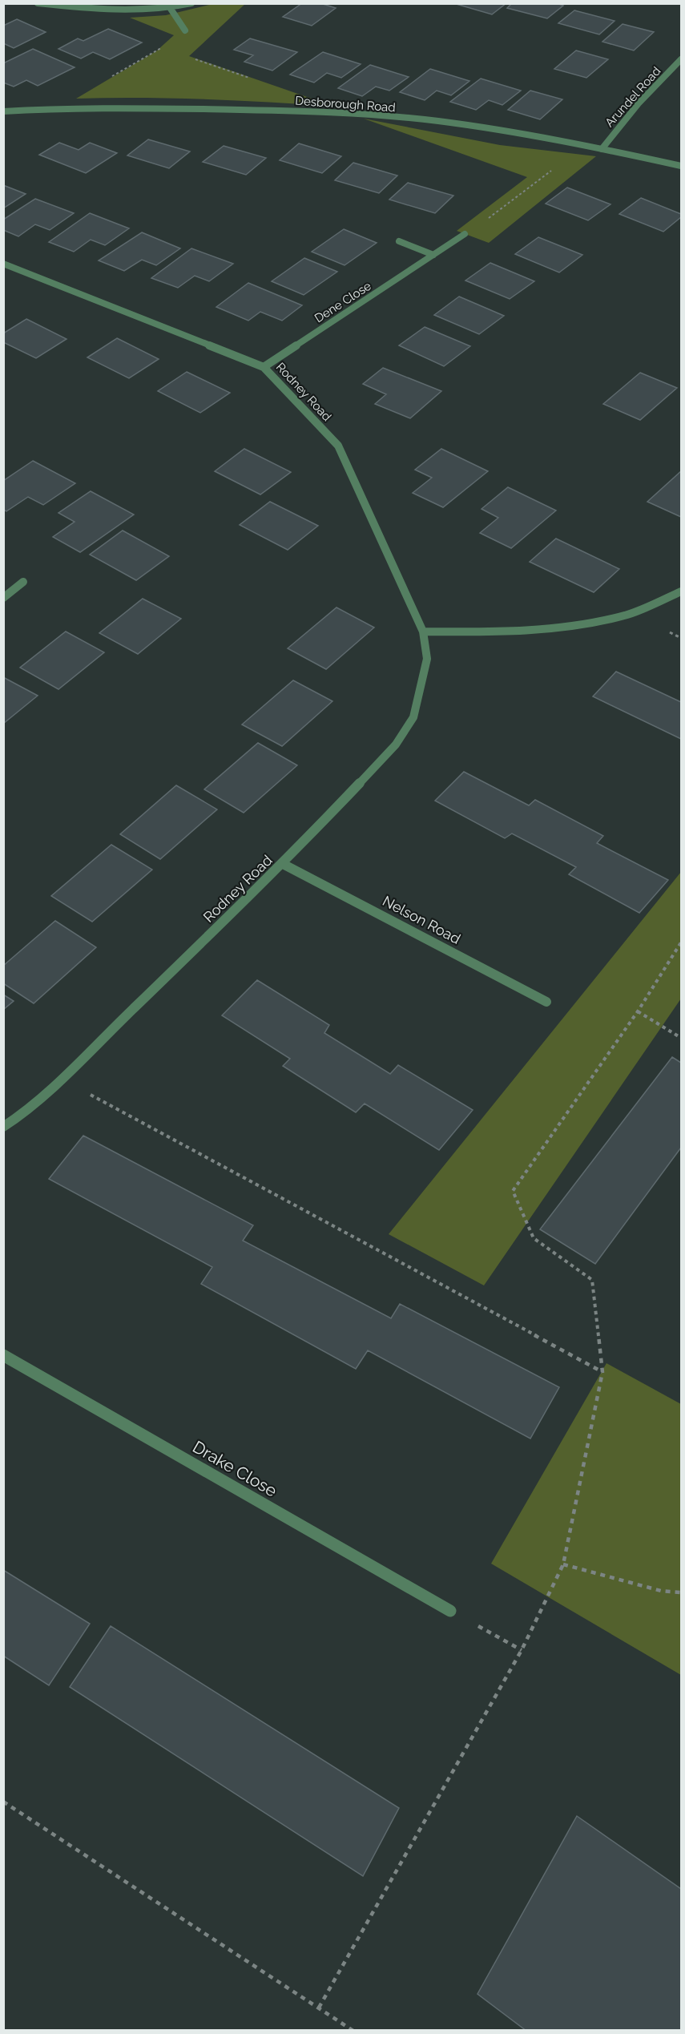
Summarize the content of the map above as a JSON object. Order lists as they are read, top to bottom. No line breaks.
{"streets":{"street":["Arundel Road","Desborough Road","Dene Close","Rodney Road","Nelson Road","Drake Close"]},"crossings":[["Arundel Road","Desborough Road"],["Dene Close","Rodney Road"],["Rodney Road","Nelson Road"]]}
